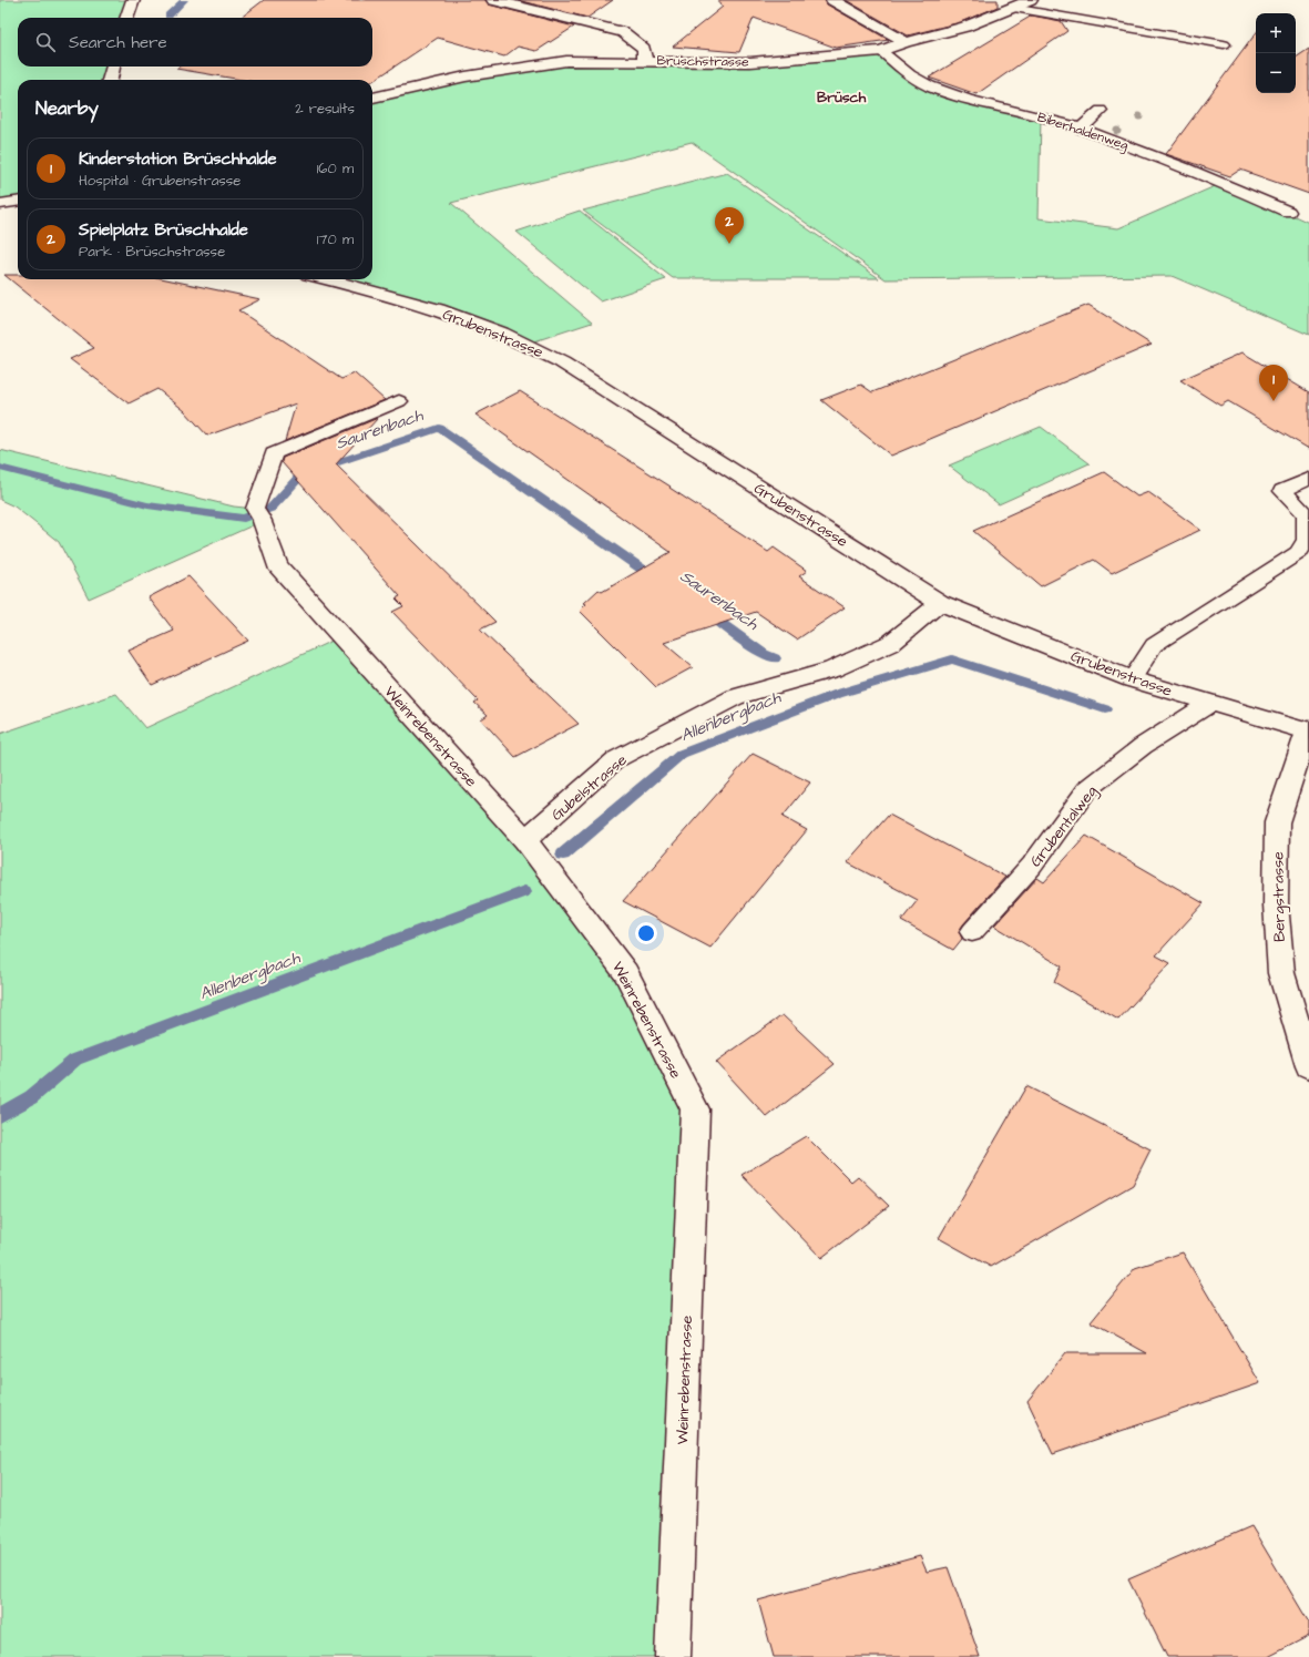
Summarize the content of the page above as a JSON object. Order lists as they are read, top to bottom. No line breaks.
{"streets":{"street":["Brüschstrasse","Grubenstrasse","Weinrebenstrasse","Gubelstrasse","Bergstrasse"],"lane":["Biberhaldenweg","Grubentalweg"]},"crossings":[["Brüschstrasse","Biberhaldenweg"],["Grubenstrasse","Gubelstrasse"],["Grubenstrasse","Grubentalweg"],["Grubenstrasse","Bergstrasse"],["Weinrebenstrasse","Gubelstrasse"]],"districts":["Brüsch"],"water":["Saurenbach","Allenbergbach"],"page":{"map_buttons":["+","−"],"search":"Search here","heading":["Nearby","2 results"],"list":[{"mark":"1","name":"Kinderstation Brüschhalde","note":"Hospital · Grubenstrasse","value":"160 m"},{"mark":"2","name":"Spielplatz Brüschhalde","note":"Park · Brüschstrasse","value":"170 m"}],"pins":["2","1"]}}
